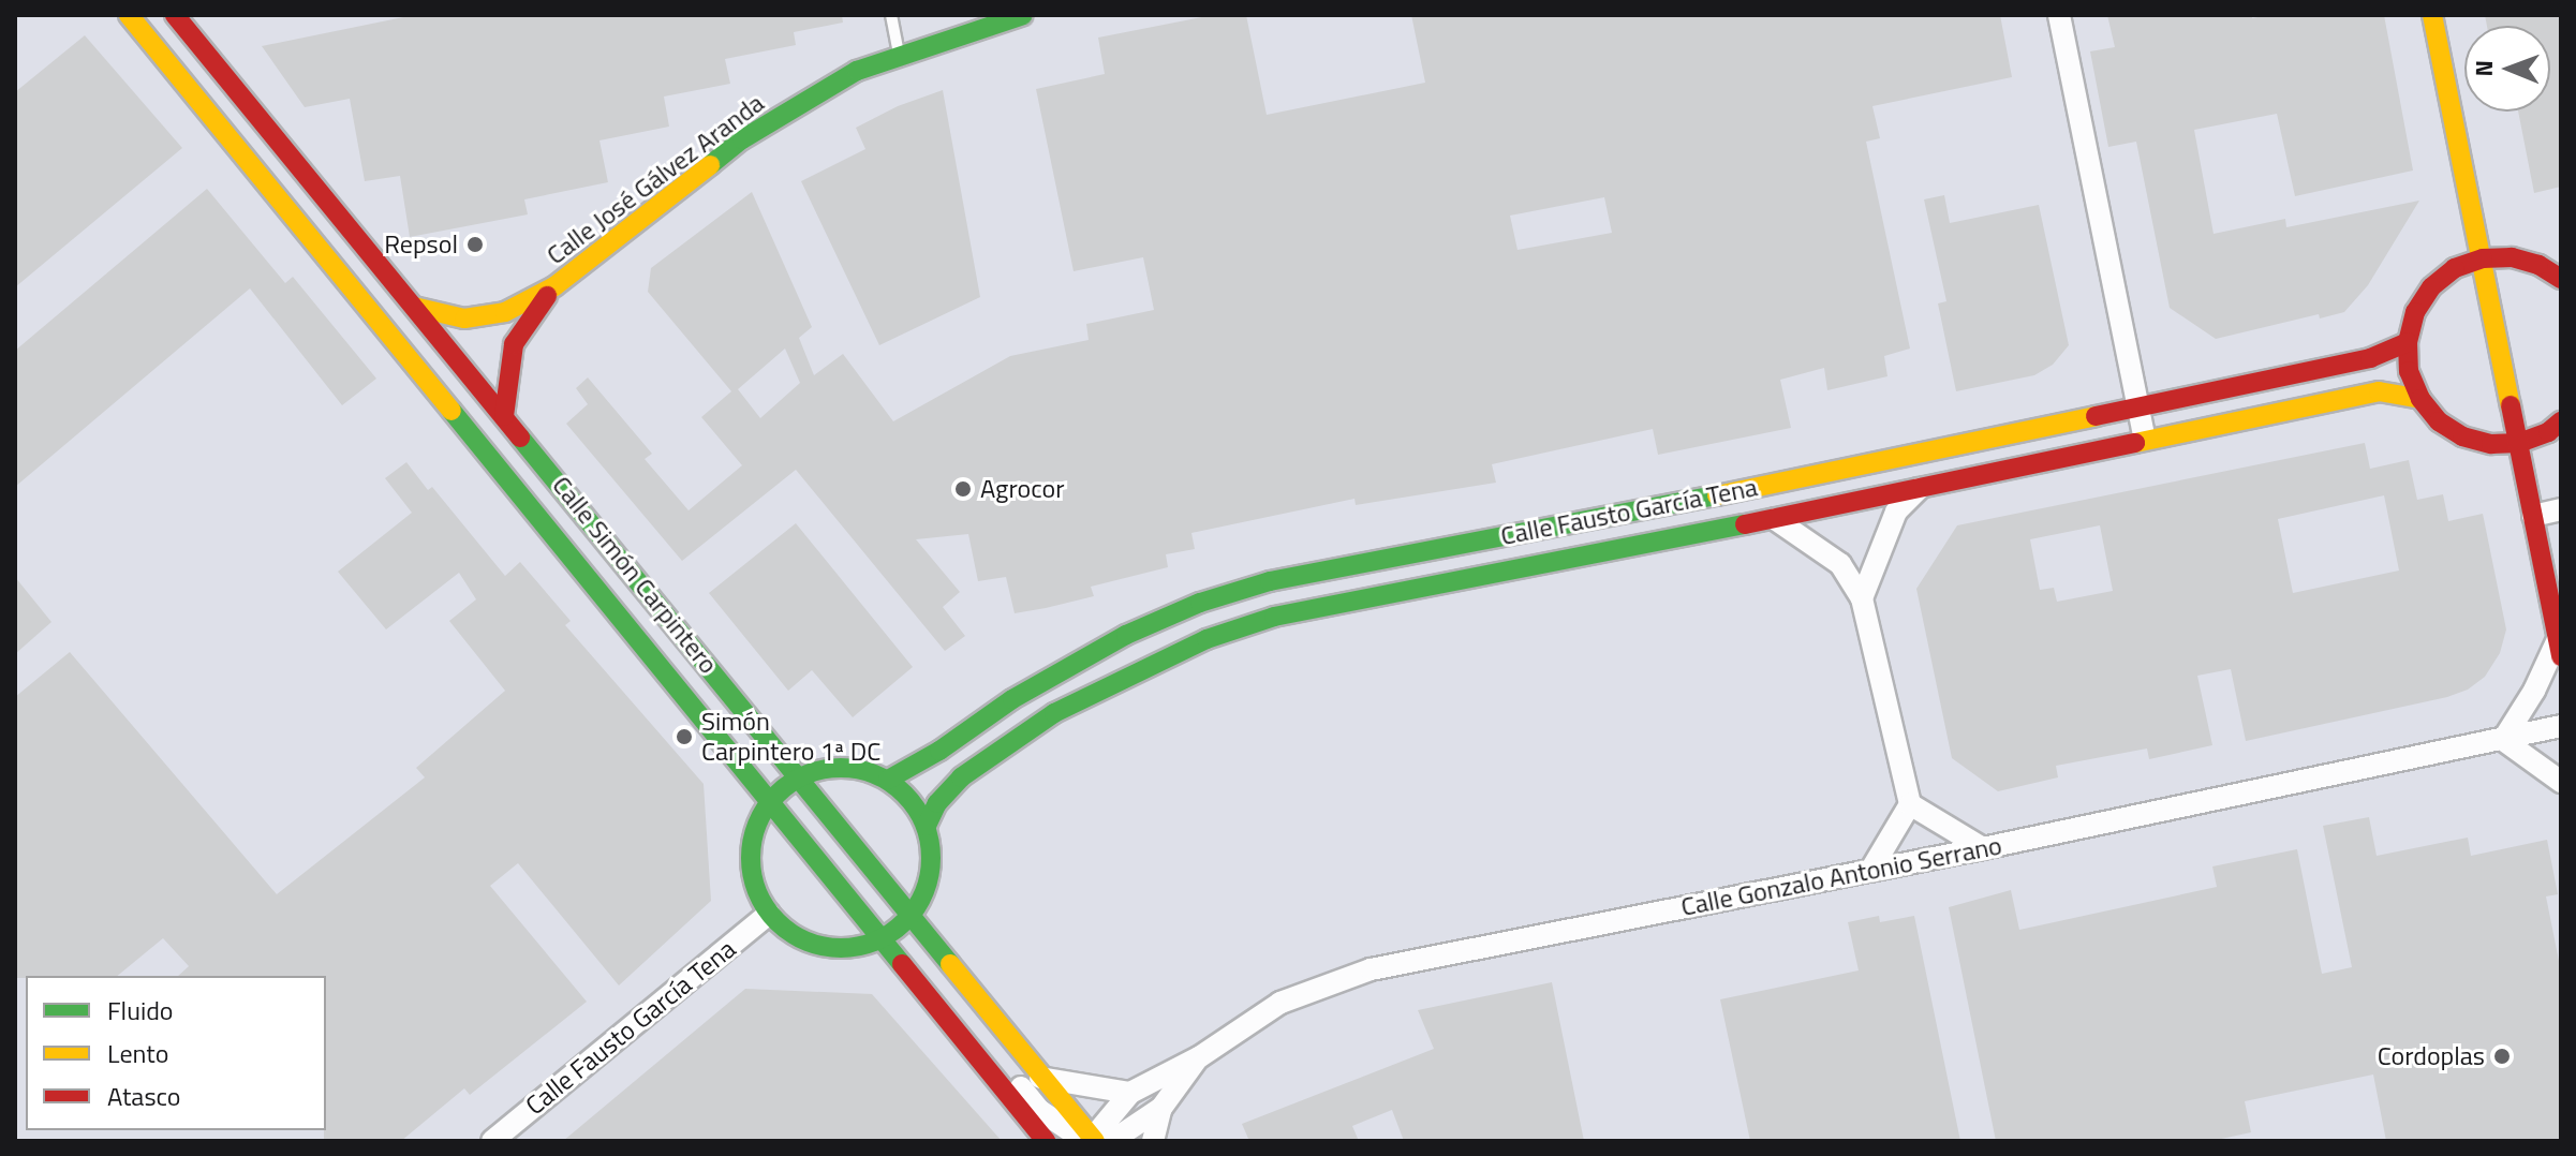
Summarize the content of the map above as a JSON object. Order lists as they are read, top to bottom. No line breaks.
{"streets":{"street":["Calle José Gálvez Aranda","Calle Fausto García Tena","Calle Simón Carpintero","Calle Gonzalo Antonio Serrano"]},"crossings":[["Calle José Gálvez Aranda","Calle Simón Carpintero"],["Calle Simón Carpintero","Calle Gonzalo Antonio Serrano"]],"places":["Repsol","Agrocor","Simón Carpintero 1ª DC","Cordoplas"],"legend":["Fluido","Lento","Atasco"],"north":"left"}
